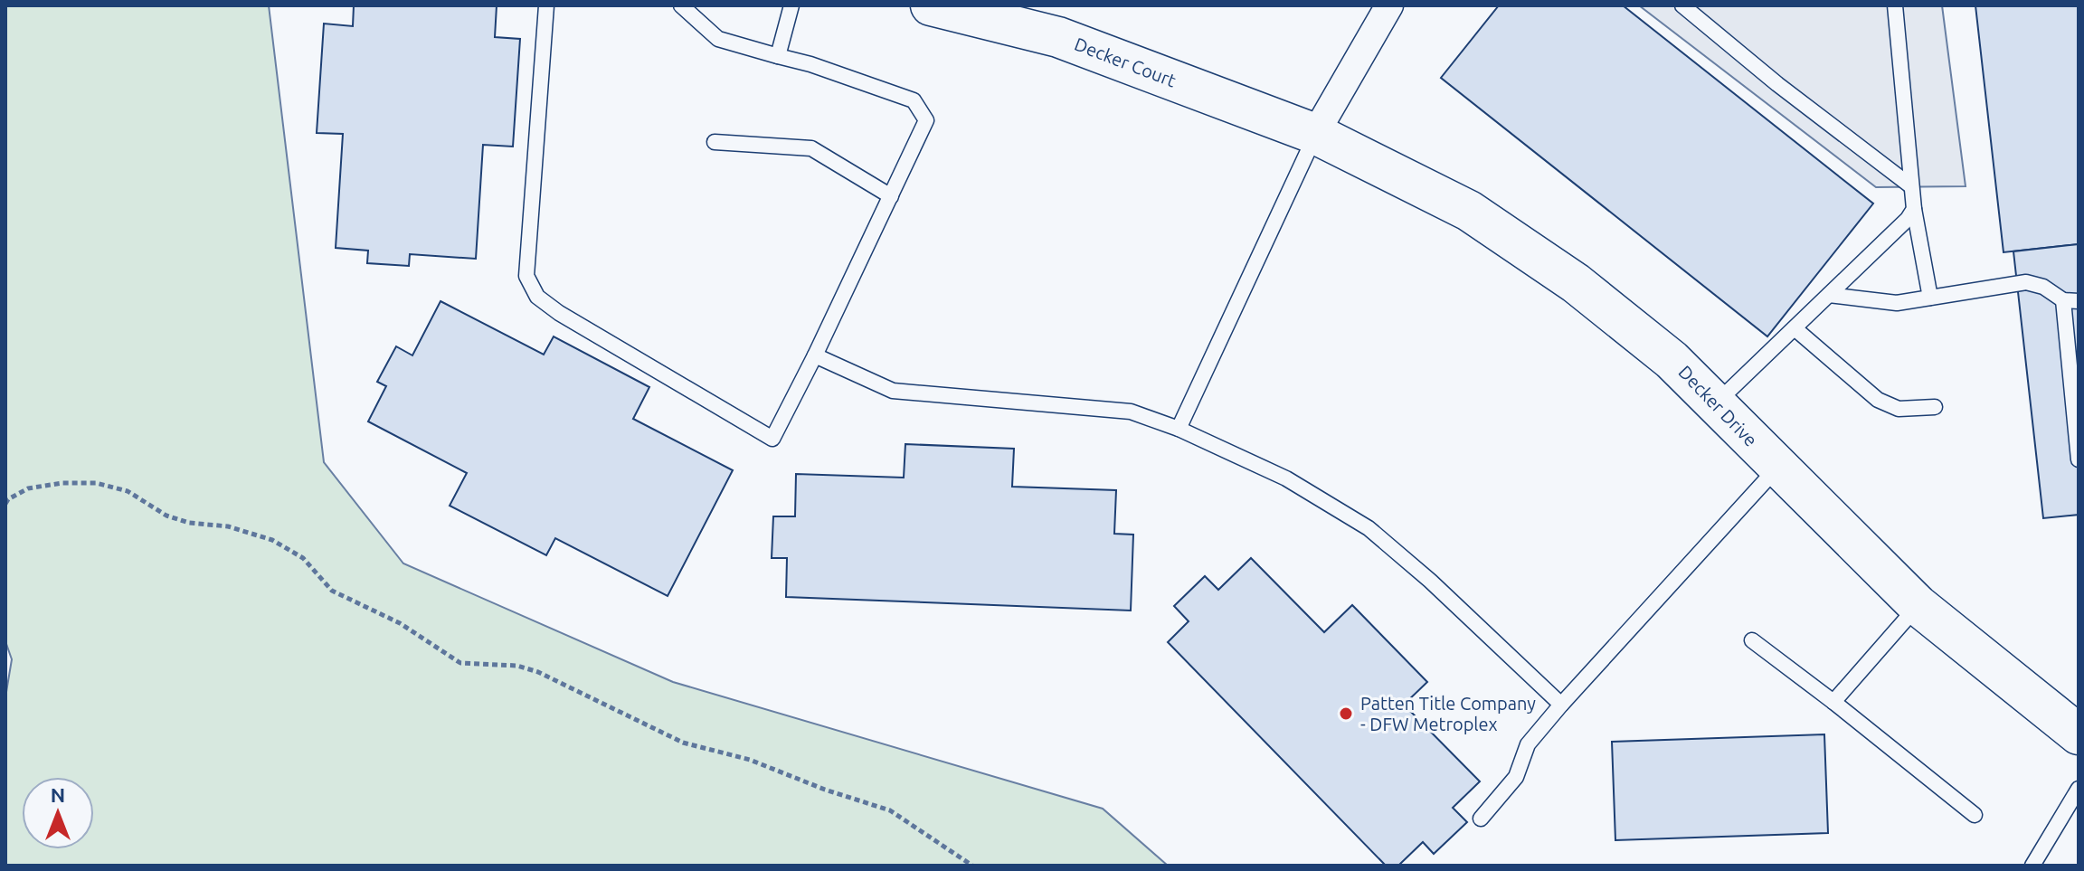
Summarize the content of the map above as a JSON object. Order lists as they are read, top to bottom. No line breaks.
{"streets":{"street":["Decker Court","Decker Drive"]},"crossings":[["Decker Court","Decker Drive"]],"places":["Patten Title Company - DFW Metroplex"],"north":"top"}
